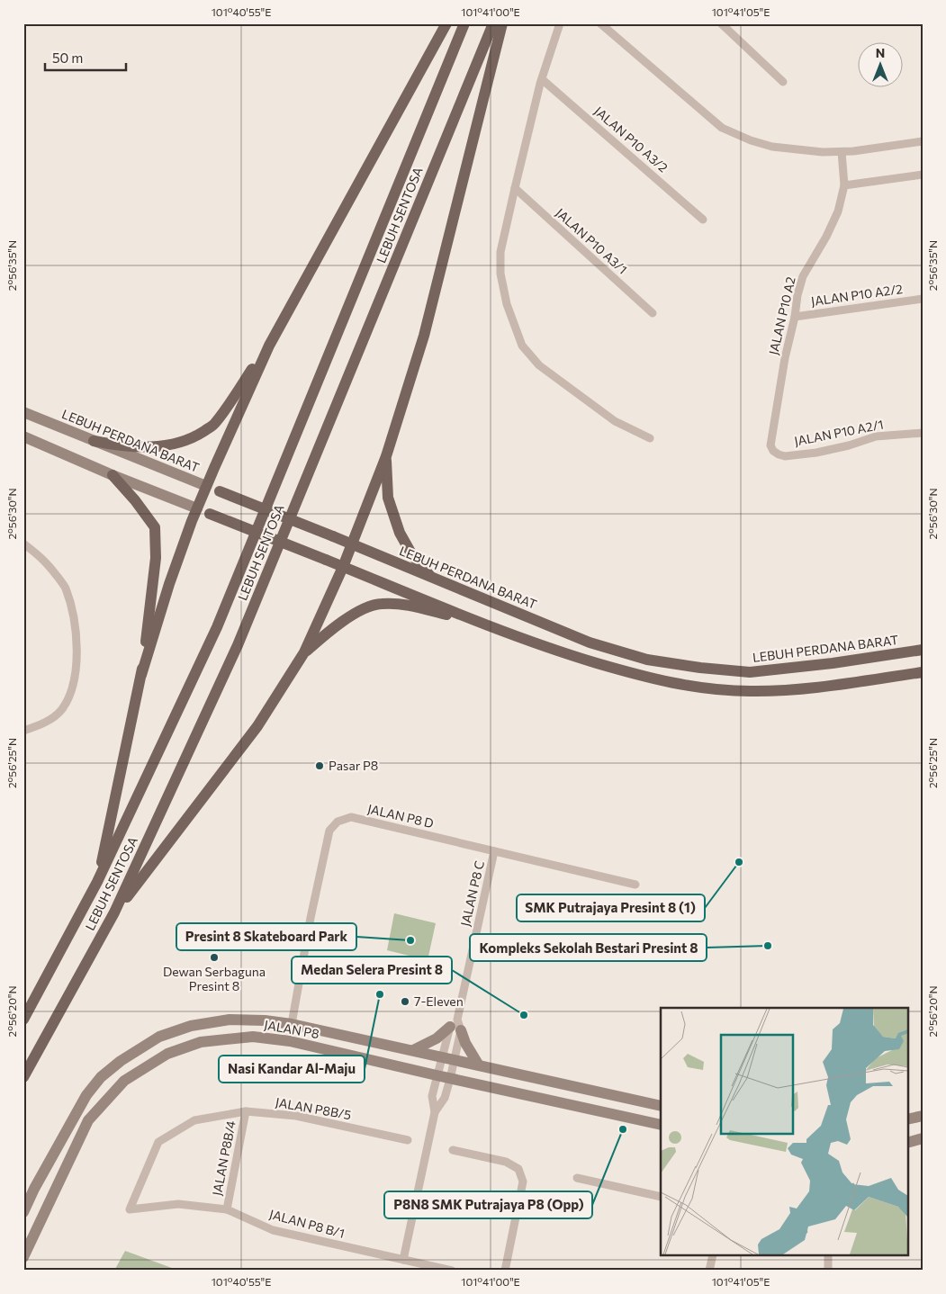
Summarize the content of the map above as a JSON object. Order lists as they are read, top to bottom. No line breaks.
{"streets":{"main road":["LEBUH SENTOSA","LEBUH PERDANA BARAT"],"street":["JALAN P10 A3/2","JALAN P10 A3/1","JALAN P10 A2/2","JALAN P10 A2","JALAN P10 A2/1","JALAN P8 D","JALAN P8 C","JALAN P8","JALAN P8B/5","JALAN P8B/4","JALAN P8 B/1"]},"crossings":[["JALAN P10 A2/2","JALAN P10 A2"],["JALAN P10 A2","JALAN P10 A2/1"],["JALAN P8 D","JALAN P8 C"],["JALAN P8 D","JALAN P8"],["JALAN P8 C","JALAN P8"],["JALAN P8B/5","JALAN P8B/4"],["JALAN P8B/5","JALAN P8 B/1"],["JALAN P8B/4","JALAN P8 B/1"]],"places":["Pasar P8","SMK Putrajaya Presint 8 (1)","Presint 8 Skateboard Park","Kompleks Sekolah Bestari Presint 8","Dewan Serbaguna Presint 8","Nasi Kandar Al-Maju","7-Eleven","Medan Selera Presint 8","P8N8 SMK Putrajaya P8 (Opp)"],"scale_bar":"50 m","north":"top","coordinates":["101°40'55\"E","101°41'00\"E","101°41'05\"E","2°56'35\"N","2°56'30\"N","2°56'25\"N","2°56'20\"N"]}
